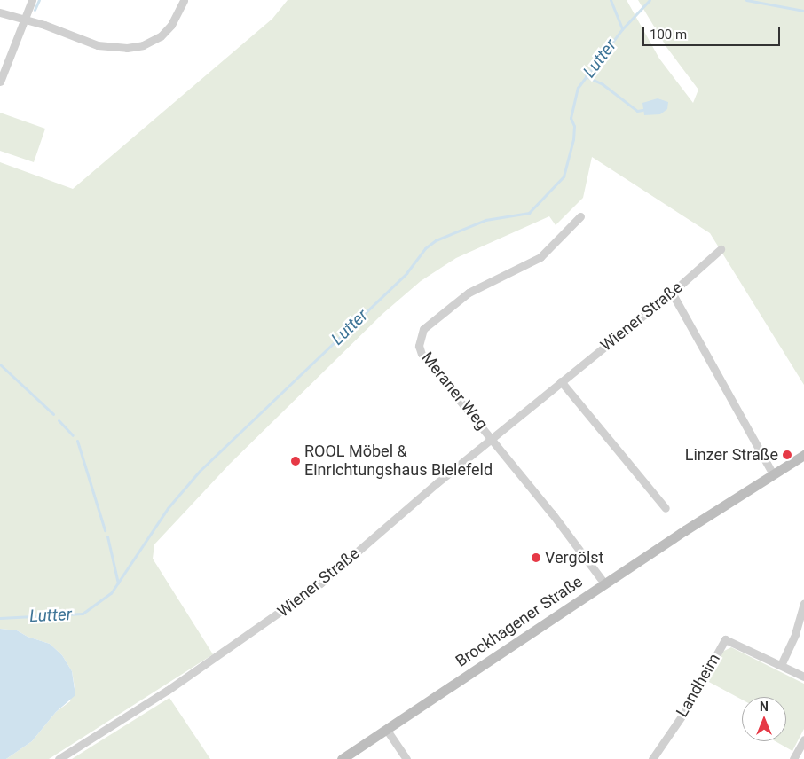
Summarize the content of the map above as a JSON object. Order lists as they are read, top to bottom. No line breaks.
{"streets":{"main road":["Brockhagener Straße"],"street":["Wiener Straße","Meraner Weg","Landheim"]},"crossings":[["Wiener Straße","Meraner Weg"],["Meraner Weg","Brockhagener Straße"]],"water":["Lutter"],"places":["Linzer Straße","ROOL Möbel & Einrichtungshaus Bielefeld","Vergölst"],"scale_bar":"100 m","north":"top"}
